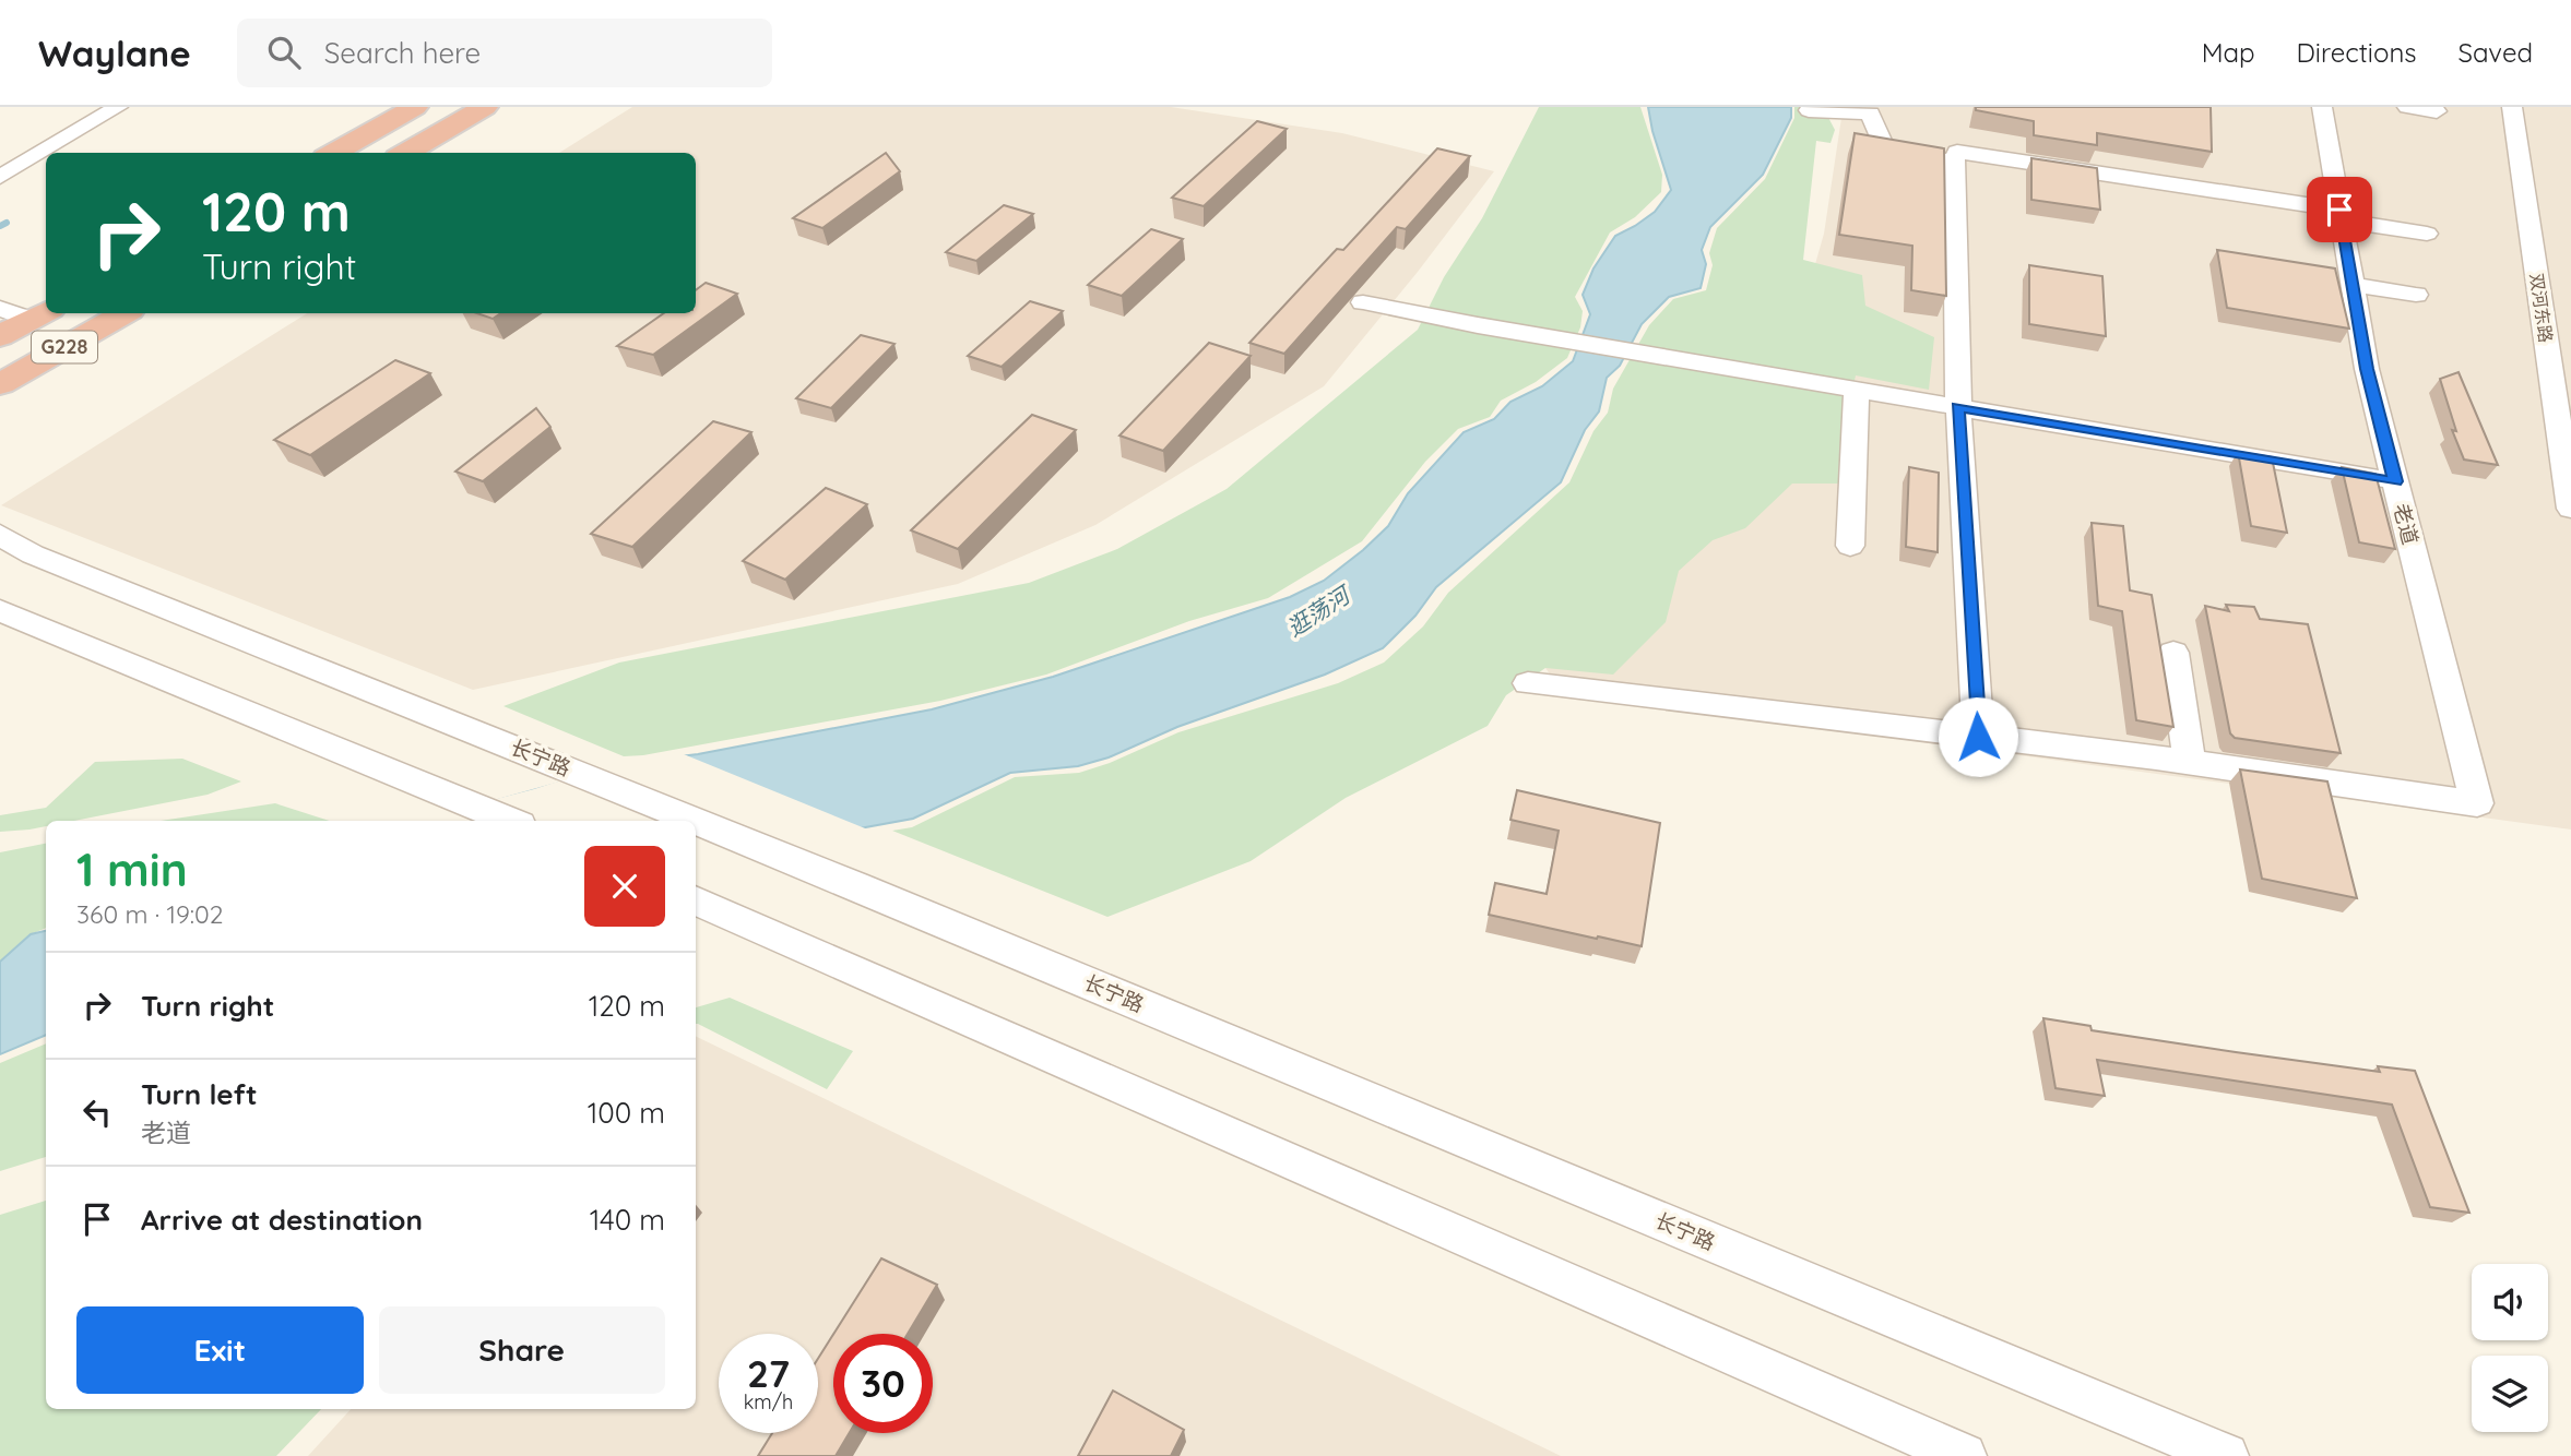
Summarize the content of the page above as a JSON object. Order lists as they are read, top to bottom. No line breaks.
{"streets":{"highway":["G228"],"street":["双河东路","老道","长宁路"]},"water":["逛荡河"],"page":{"header":"Waylane","search":"Search here","nav":["Map","Directions","Saved"],"turn":["120 m","Turn right"],"heading":["1 min","360 m · 19:02"],"list":[{"name":"Turn right","value":"120 m"},{"name":"Turn left","note":"老道","value":"100 m"},{"name":"Arrive at destination","value":"140 m"}],"buttons":["Exit","Share"],"speed":"27 km/h","limit":"30"}}
